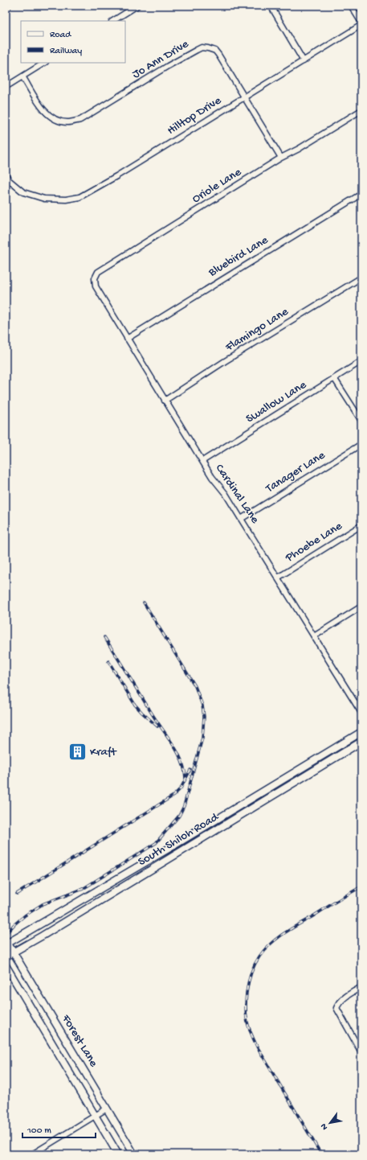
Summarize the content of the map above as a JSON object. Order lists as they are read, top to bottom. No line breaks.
{"streets":{"main road":["South Shiloh Road","Forest Lane"],"street":["Jo Ann Drive","Hilltop Drive","Oriole Lane","Bluebird Lane","Flamingo Lane","Swallow Lane","Tanager Lane","Cardinal Lane","Phoebe Lane"]},"crossings":[["Jo Ann Drive","Hilltop Drive"],["Jo Ann Drive","Oriole Lane"],["Oriole Lane","Cardinal Lane"],["Bluebird Lane","Cardinal Lane"],["Flamingo Lane","Cardinal Lane"],["Swallow Lane","Cardinal Lane"],["Tanager Lane","Cardinal Lane"],["Cardinal Lane","Phoebe Lane"],["South Shiloh Road","Forest Lane"]],"places":{"building":["Kraft"]},"legend":["Road","Railway"],"scale_bar":"100 m","north":"bottom left"}
